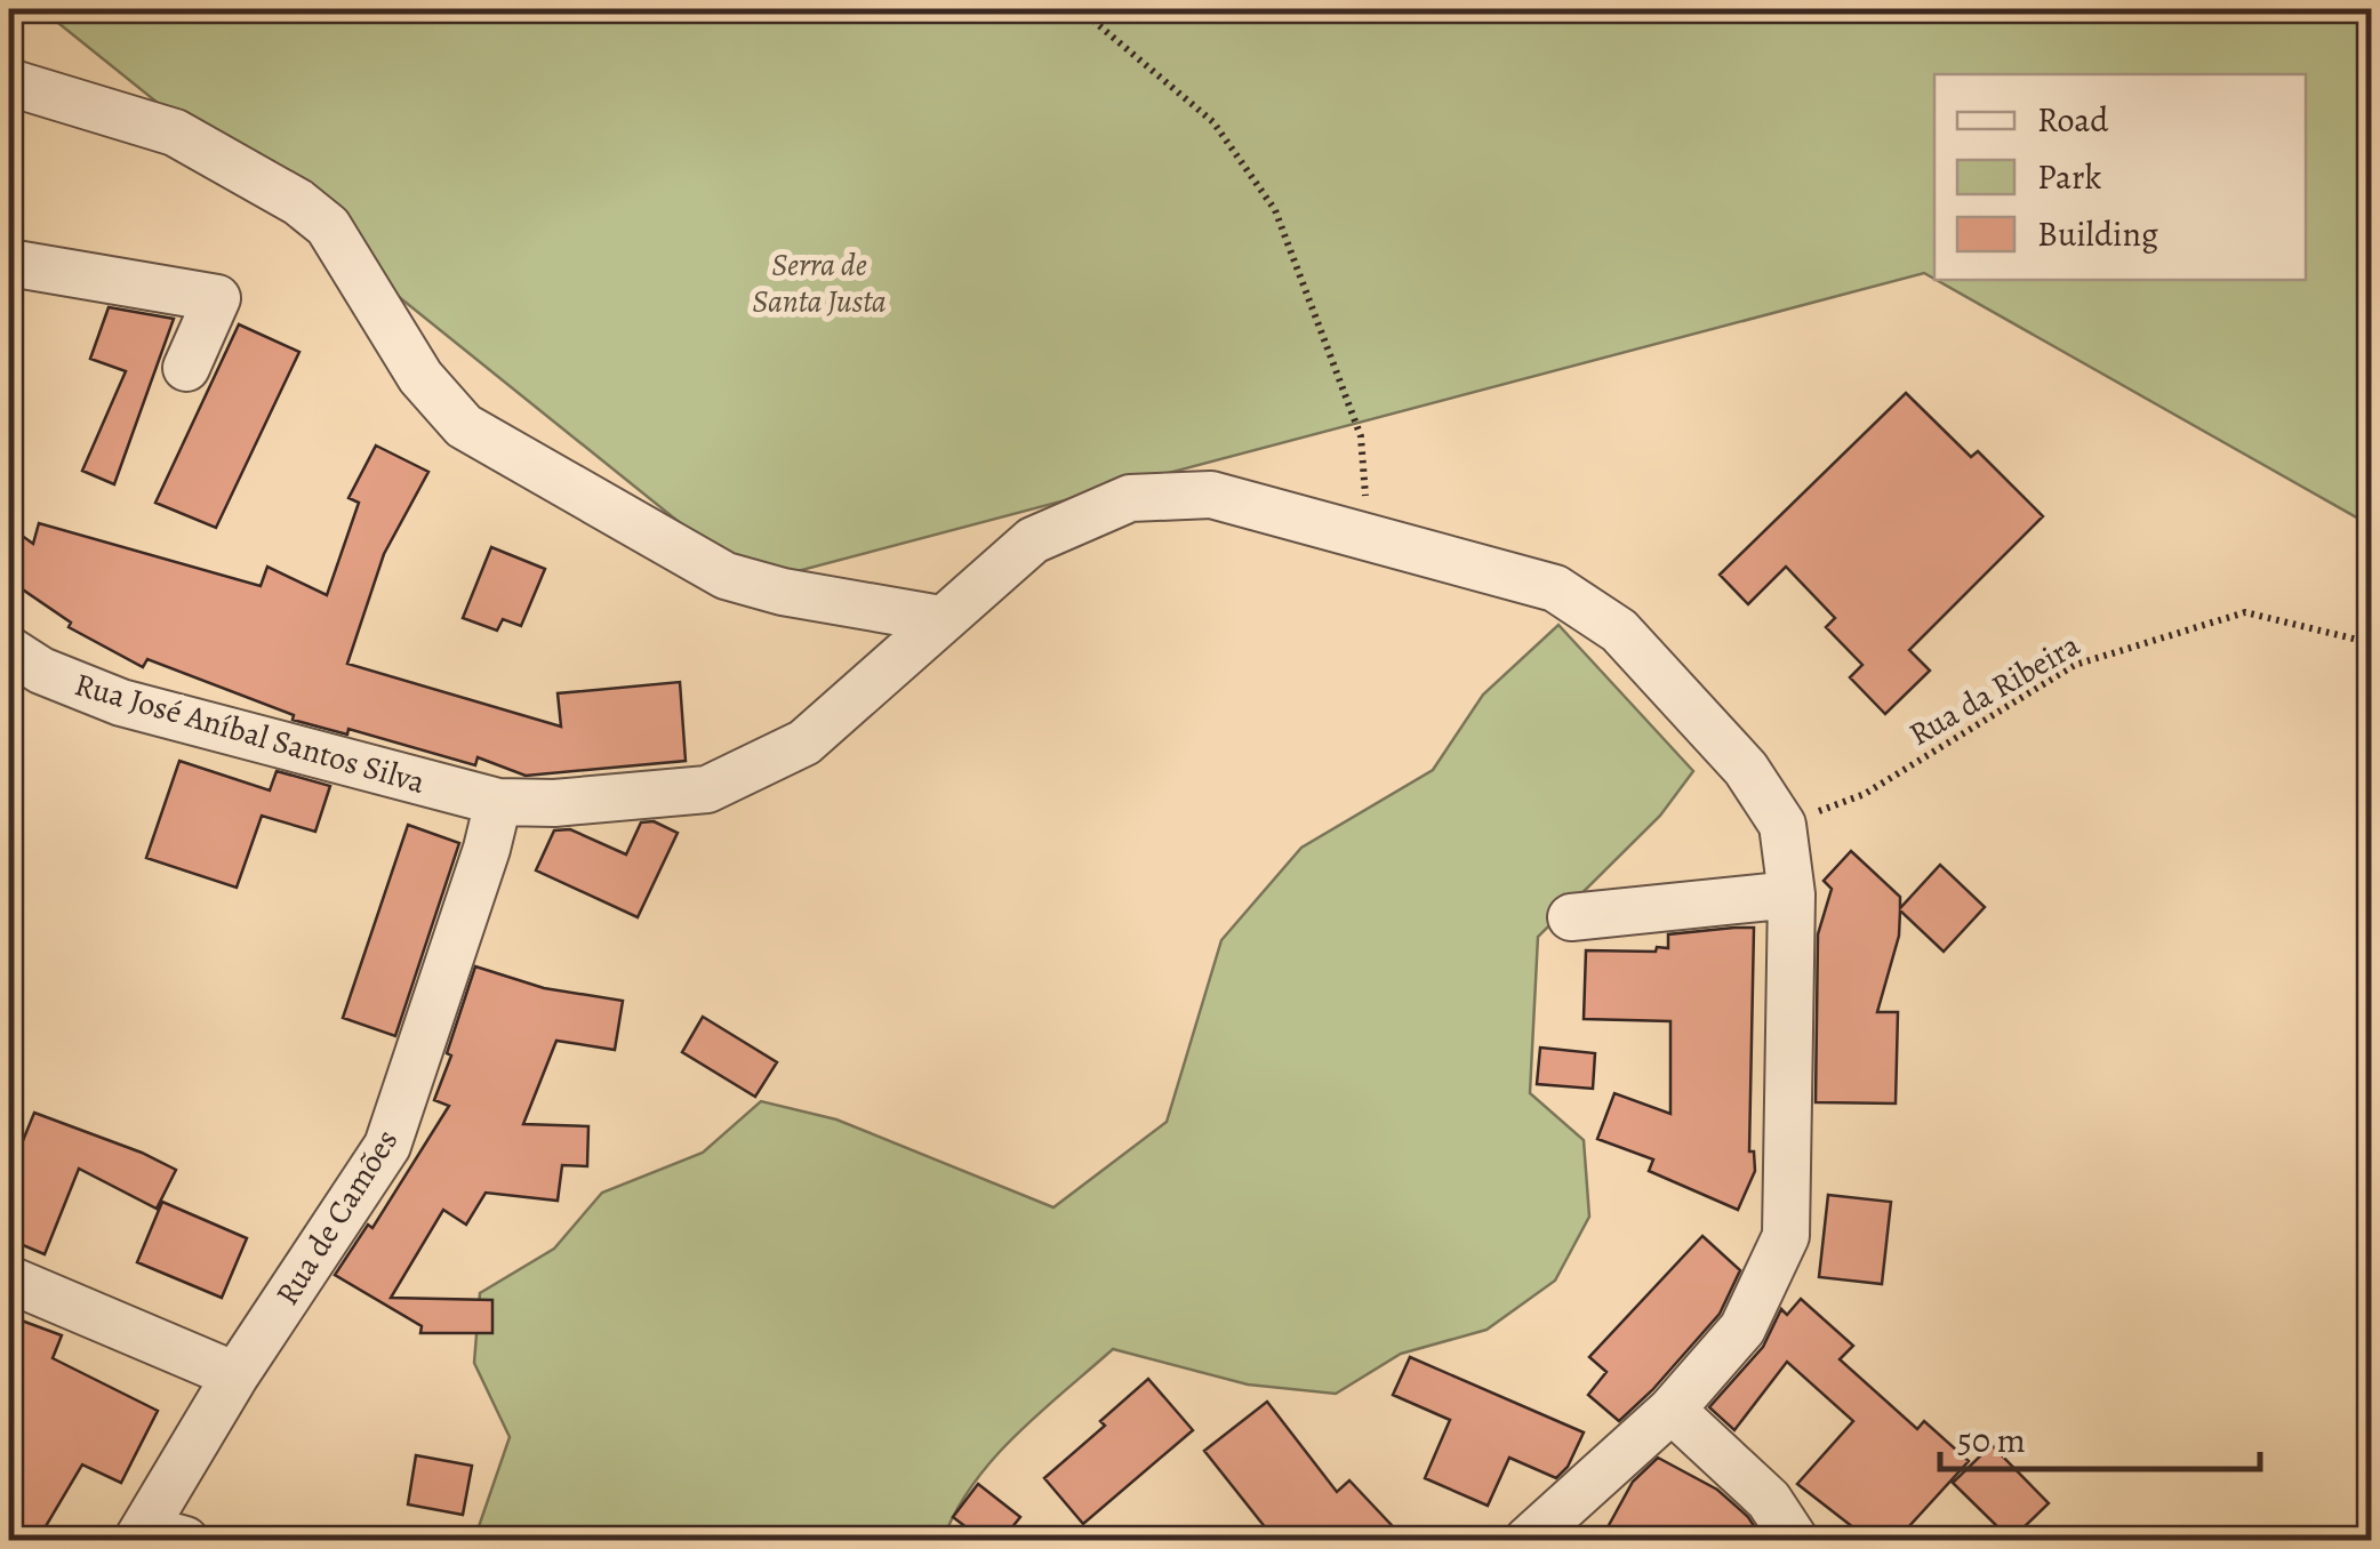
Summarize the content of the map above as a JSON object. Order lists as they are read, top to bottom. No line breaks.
{"streets":{"street":["Rua José Aníbal Santos Silva","Rua de Camões"],"path":["Rua da Ribeira"]},"crossings":[["Rua da Ribeira","Rua José Aníbal Santos Silva"],["Rua José Aníbal Santos Silva","Rua de Camões"]],"parks":["Serra de Santa Justa"],"legend":["Road","Park","Building"],"scale_bar":"50 m"}
